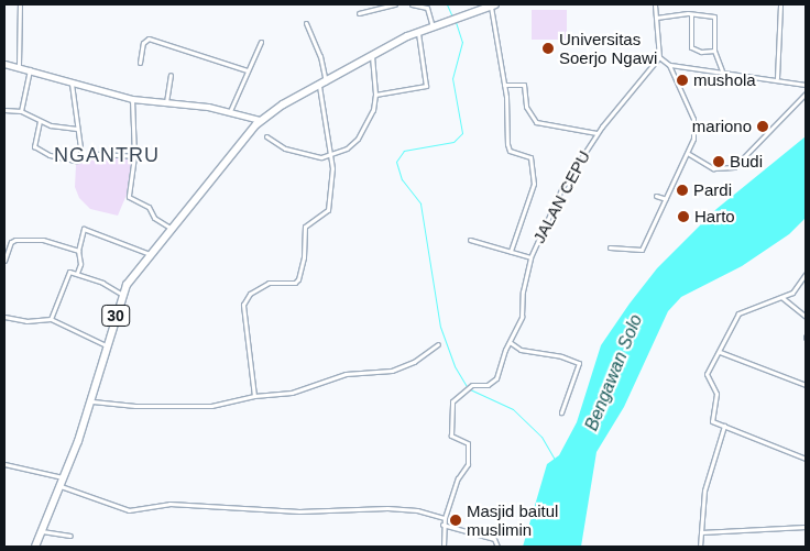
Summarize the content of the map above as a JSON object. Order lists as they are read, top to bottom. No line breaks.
{"streets":{"highway":["30"],"street":["JALAN CEPU"]},"districts":["NGANTRU"],"water":["Bengawan Solo"],"places":["Universitas Soerjo Ngawi","mushola","mariono","Budi","Pardi","Harto","Masjid baitul muslimin"]}
